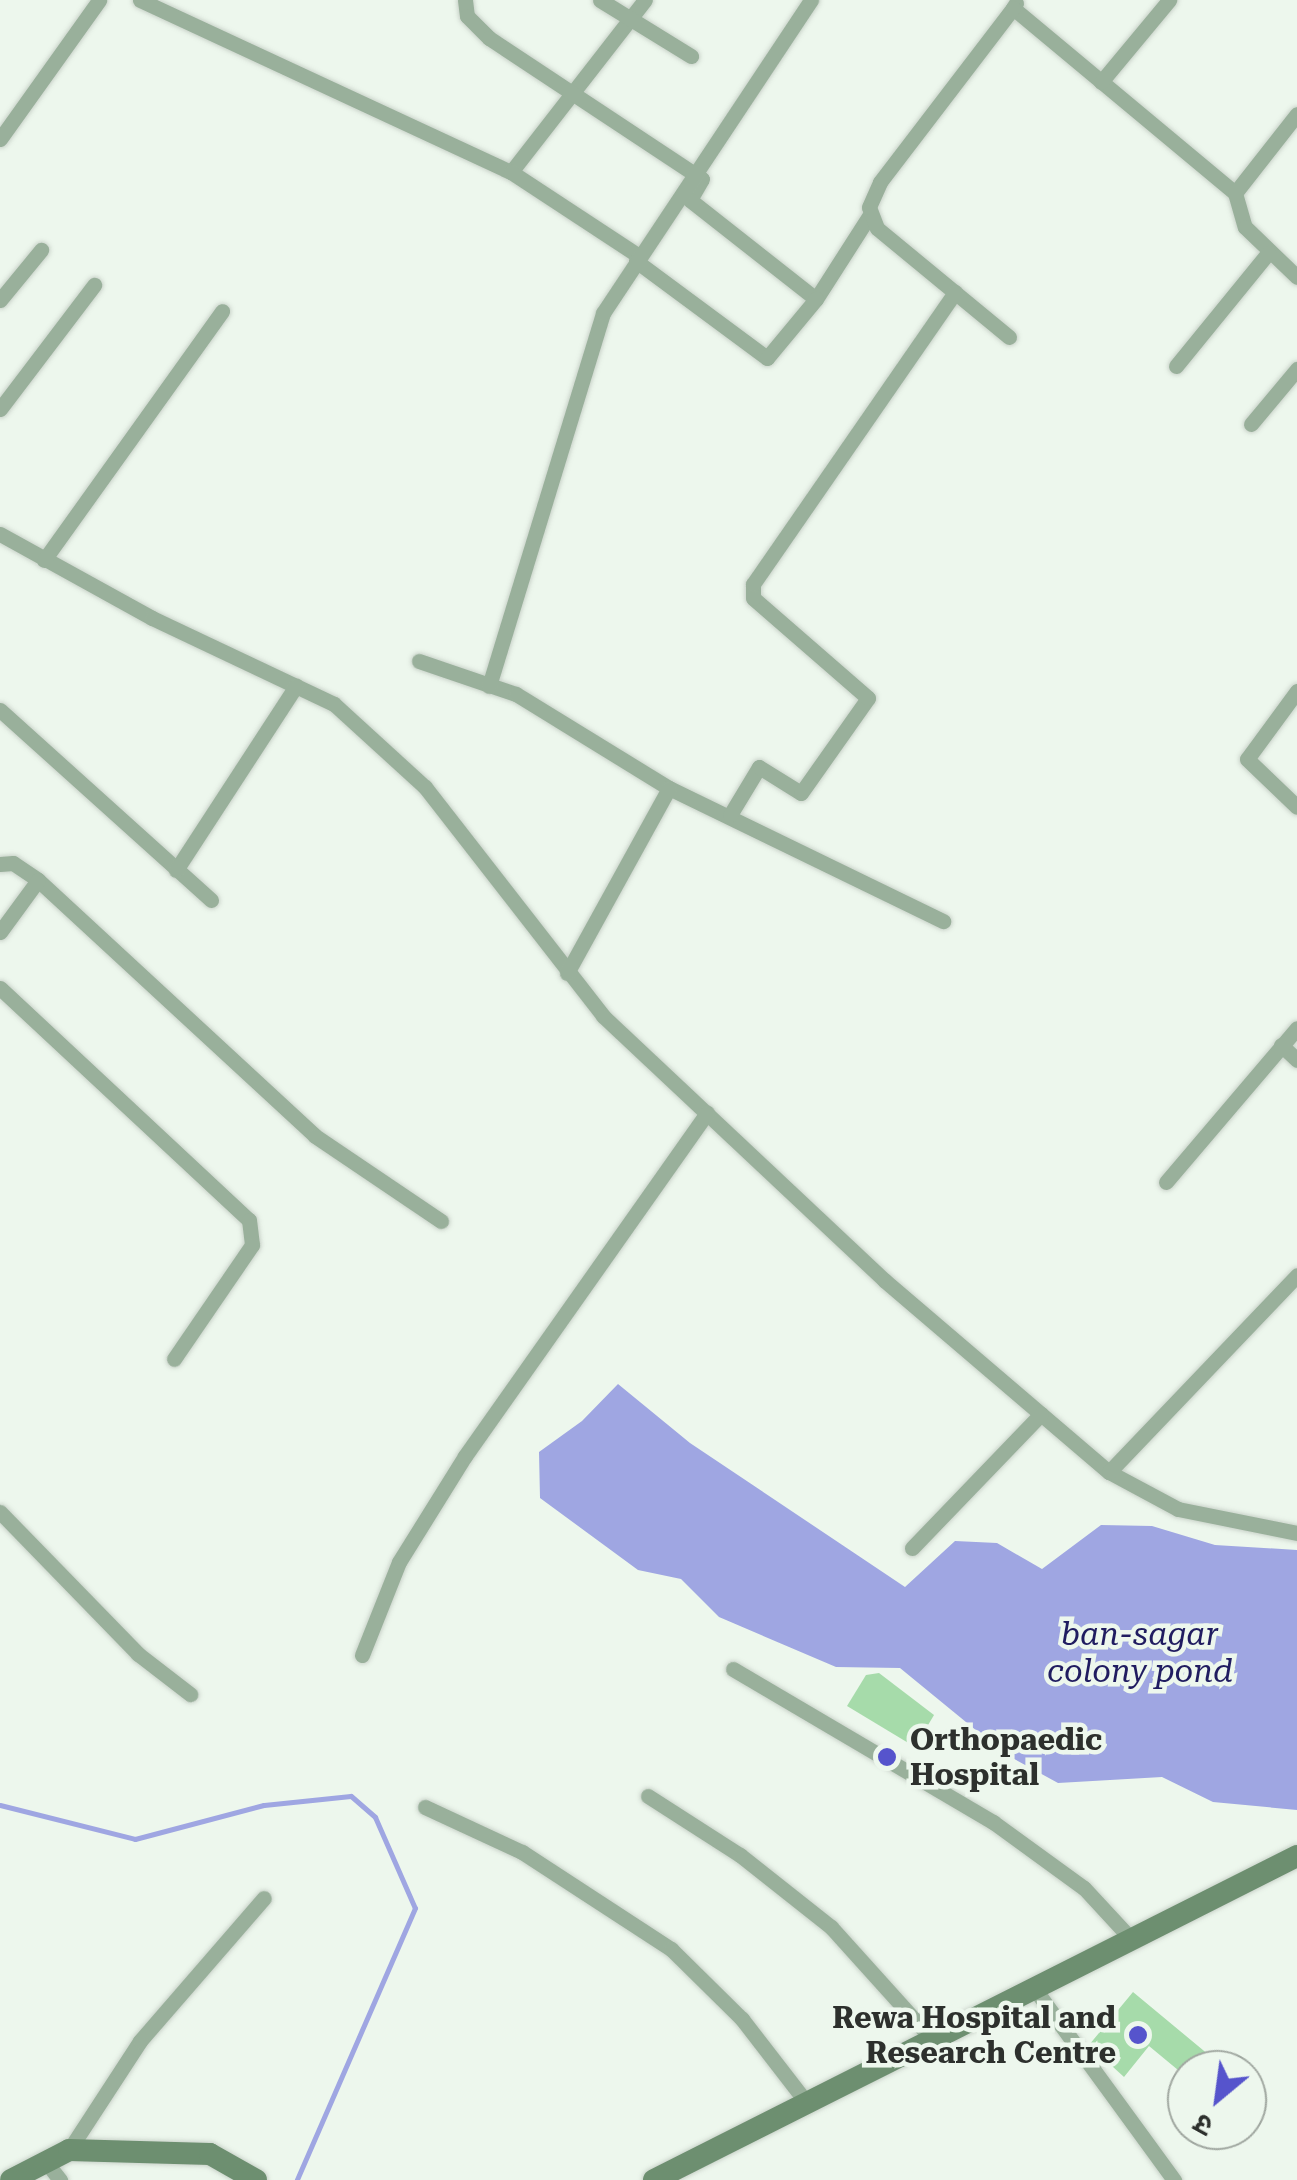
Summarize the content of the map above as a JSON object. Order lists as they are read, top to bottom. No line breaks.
{"water":["ban-sagar colony pond"],"places":["Orthopaedic Hospital","Rewa Hospital and Research Centre"],"north":"bottom left"}
